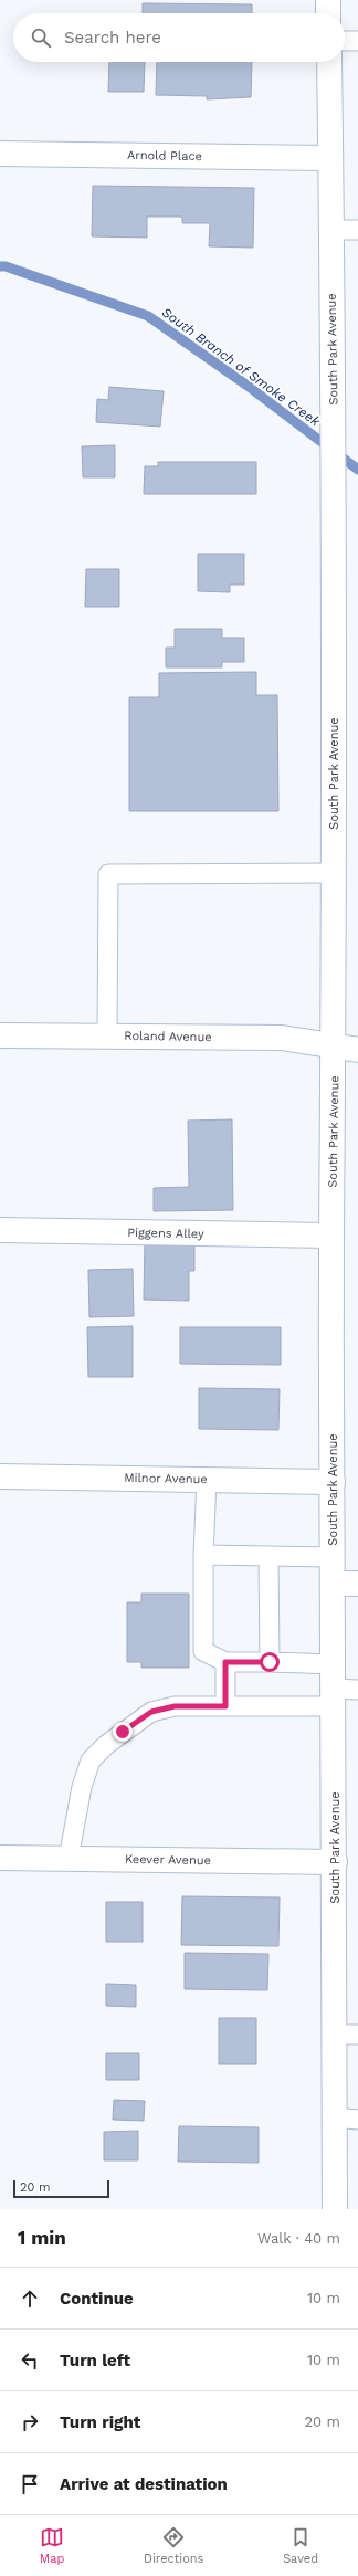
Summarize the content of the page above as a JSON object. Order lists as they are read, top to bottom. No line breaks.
{"streets":{"main road":["Arnold Place","South Park Avenue","Roland Avenue","Piggens Alley","Milnor Avenue","Keever Avenue"]},"crossings":[["Arnold Place","South Park Avenue"],["South Park Avenue","Roland Avenue"],["South Park Avenue","Piggens Alley"],["South Park Avenue","Milnor Avenue"],["South Park Avenue","Keever Avenue"]],"water":["South Branch of Smoke Creek"],"scale_bar":"20 m","page":{"search":"Search here","scale":"20 m","heading":["1 min","Walk · 40 m"],"list":[["Continue","10 m"],["Turn left","10 m"],["Turn right","20 m"],"Arrive at destination"],"nav":["Map","Directions","Saved"]}}
